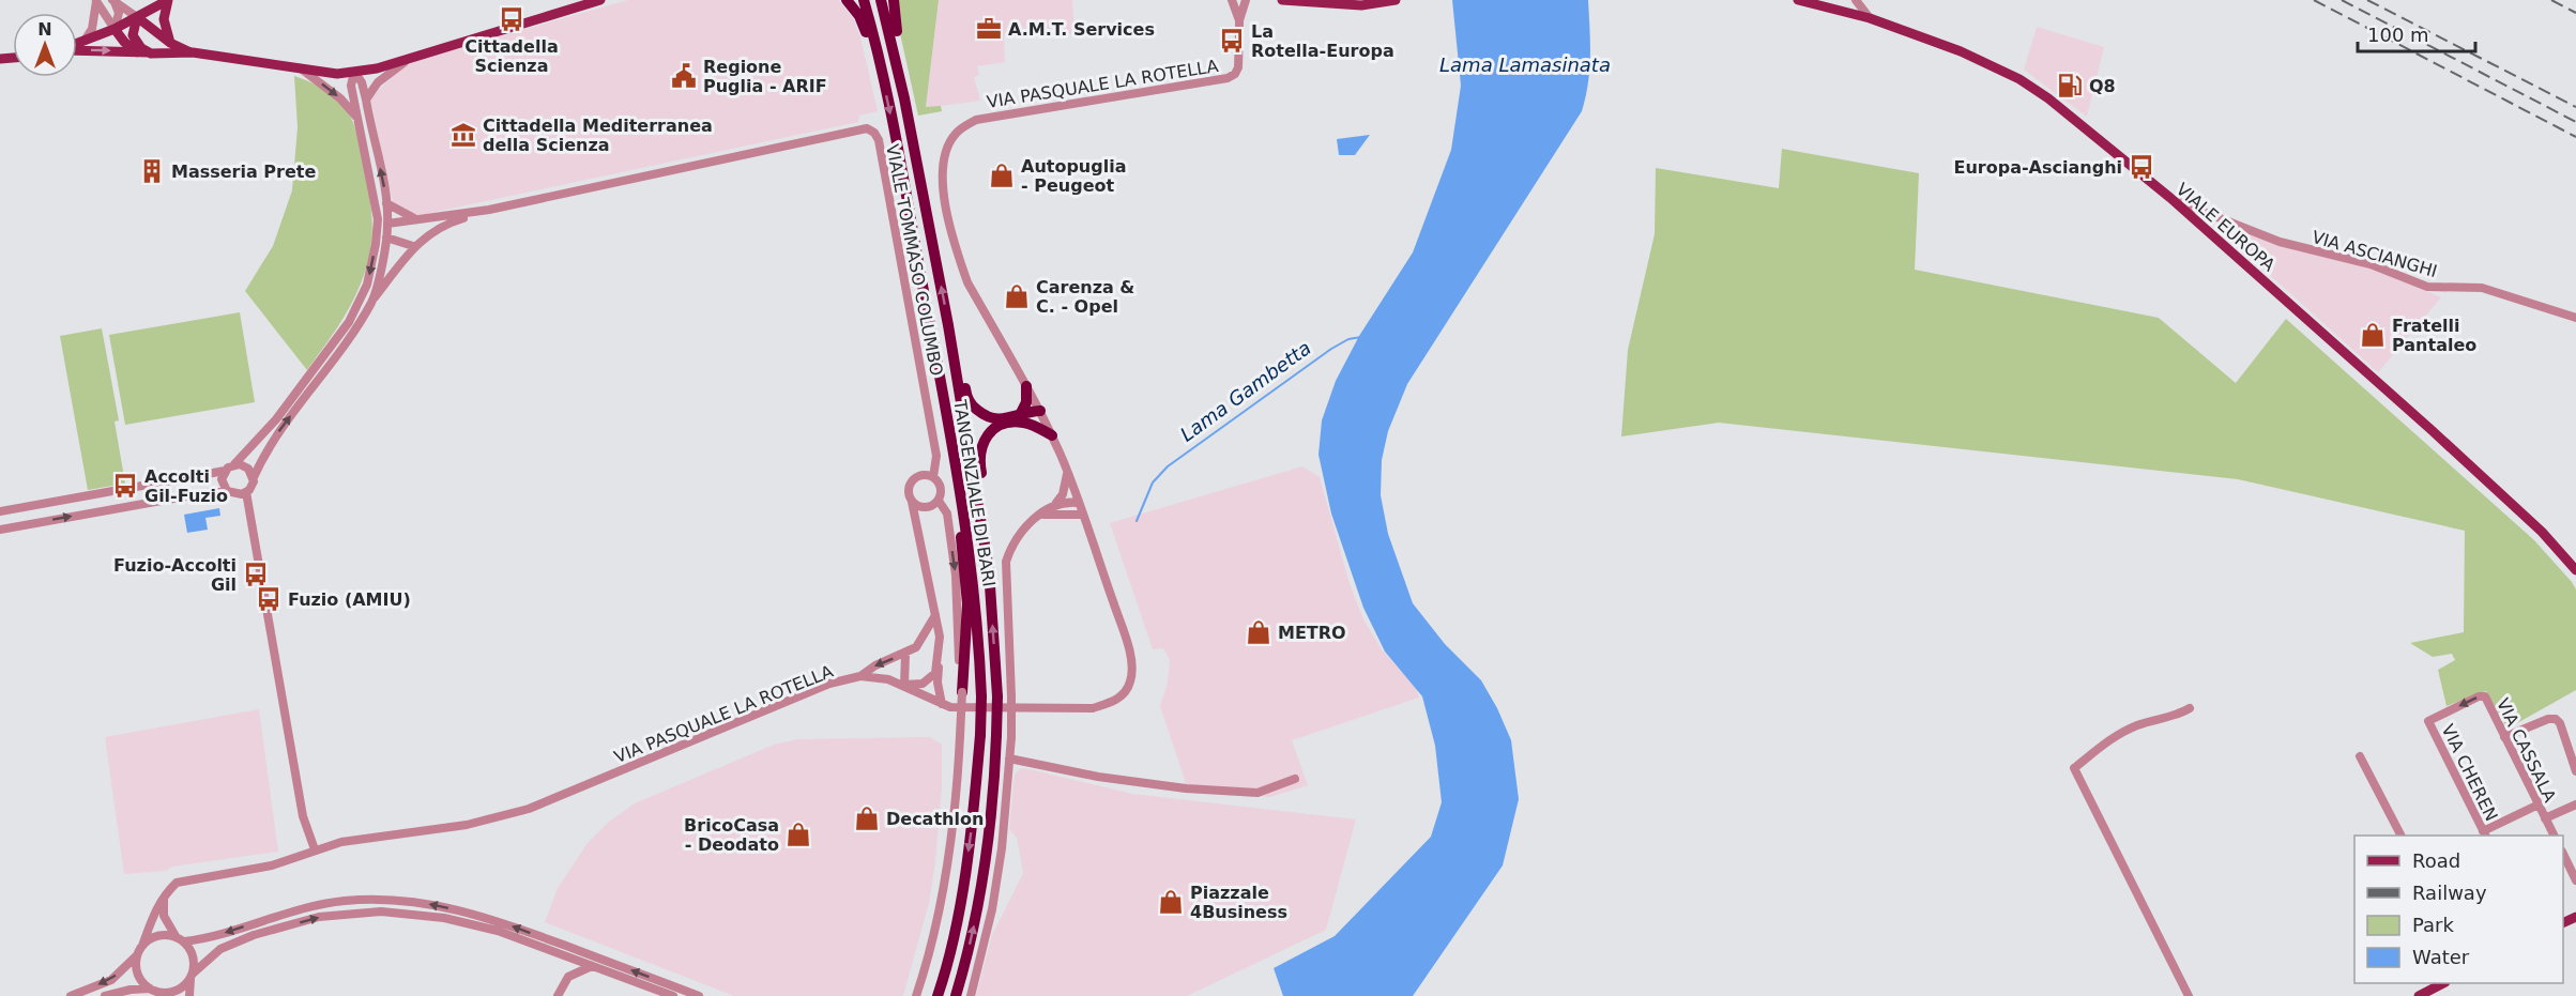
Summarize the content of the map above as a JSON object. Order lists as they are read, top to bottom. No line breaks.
{"streets":{"highway":["TANGENZIALE DI BARI"],"main road":["VIALE EUROPA"],"street":["VIA PASQUALE LA ROTELLA","VIA ASCIANGHI","VIALE TOMMASO COLUMBO","VIA CASSALA","VIA CHEREN"]},"crossings":[["VIALE EUROPA","VIA ASCIANGHI"],["VIA CASSALA","VIA CHEREN"]],"water":["Lama Lamasinata","Lama Gambetta"],"places":{"bus stop":["Cittadella Scienza","La Rotella-Europa","Europa-Ascianghi","Accolti Gil-Fuzio","Fuzio-Accolti Gil","Fuzio (AMIU)"],"office":["A.M.T. Services"],"public building":["Regione Puglia - ARIF"],"fuel station":["Q8"],"museum":["Cittadella Mediterranea della Scienza"],"building":["Masseria Prete"],"shop":["Autopuglia - Peugeot","Carenza & C. - Opel","Fratelli Pantaleo","METRO","Decathlon","BricoCasa - Deodato","Piazzale 4Business"]},"legend":["Road","Railway","Park","Water"],"scale_bar":"100 m","north":"top"}
